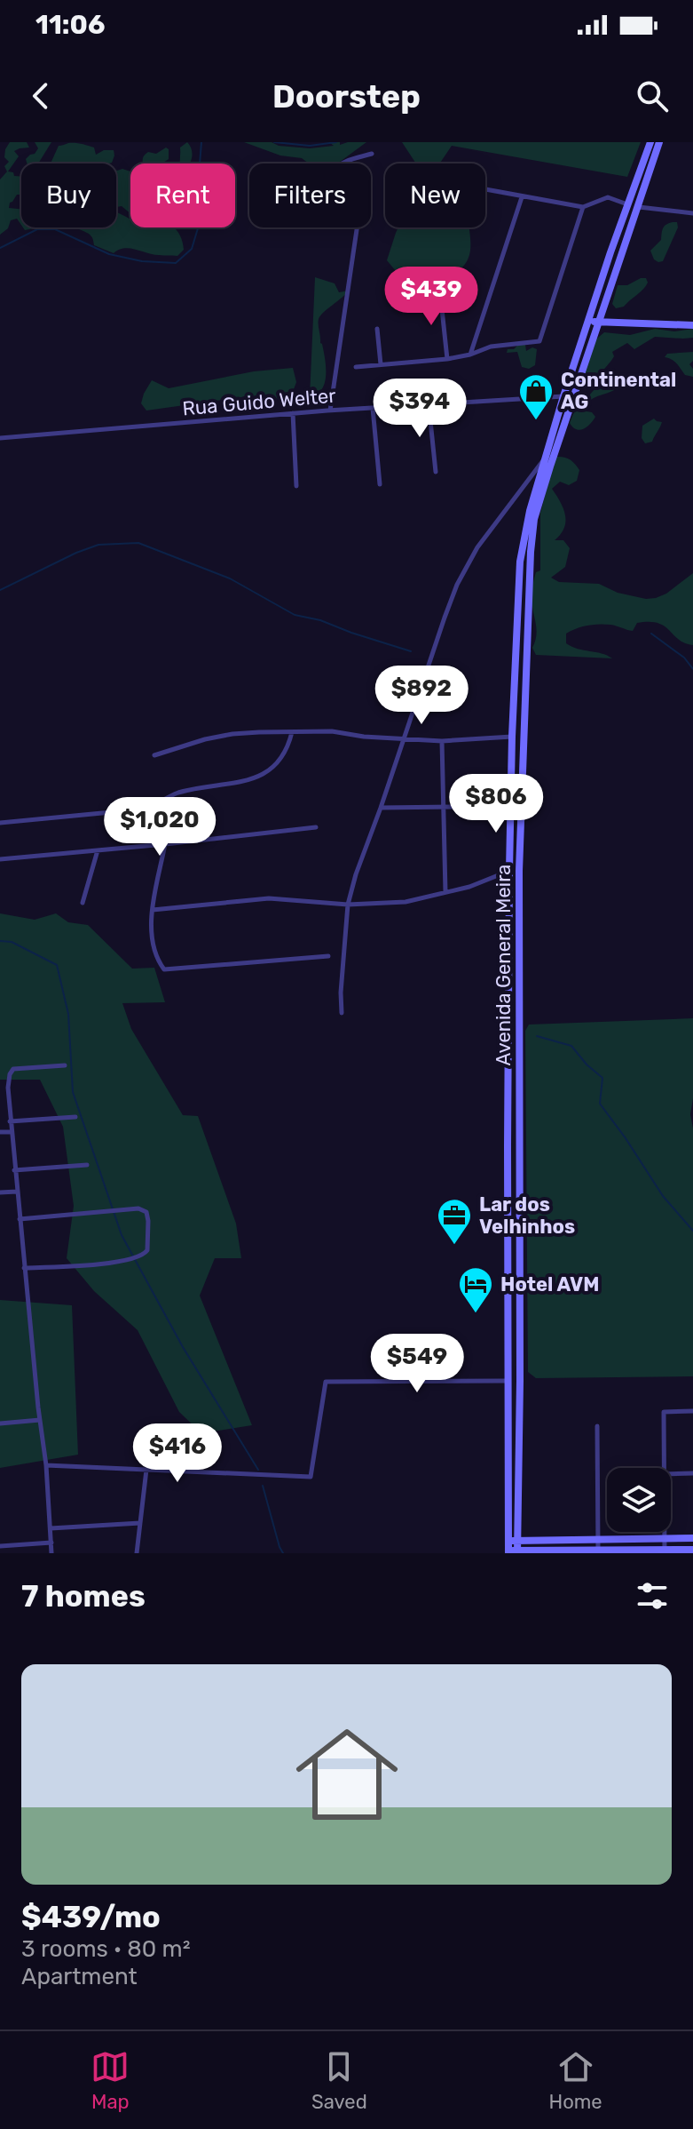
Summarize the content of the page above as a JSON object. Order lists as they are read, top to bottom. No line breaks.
{"streets":{"main road":["Avenida General Meira"],"street":["Rua Guido Welter"]},"crossings":[["Rua Guido Welter","Avenida General Meira"]],"places":{"shop":["Continental AG"],"office":["Lar dos Velhinhos"],"hotel":["Hotel AVM"]},"page":{"status":"11:06","header":"Doorstep","chip":["Buy","Rent","Filters","New"],"price":["$439","$394","$892","$806","$1,020","$549","$416"],"heading":"7 homes","list":[{"name":"$439/mo","note":"3 rooms · 80 m² · Apartment"}],"tabs":["Map","Saved","Home"]}}
